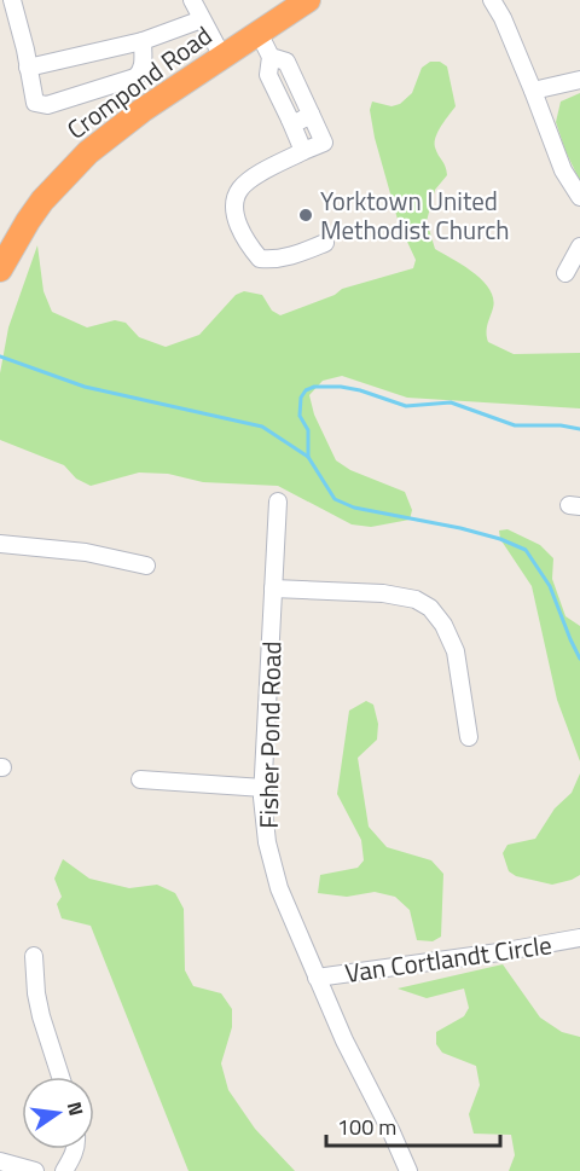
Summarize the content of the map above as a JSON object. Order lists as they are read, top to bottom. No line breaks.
{"streets":{"highway":["Crompond Road"],"street":["Fisher Pond Road","Van Cortlandt Circle"]},"crossings":[["Fisher Pond Road","Van Cortlandt Circle"]],"places":["Yorktown United Methodist Church"],"scale_bar":"100 m","north":"right"}
